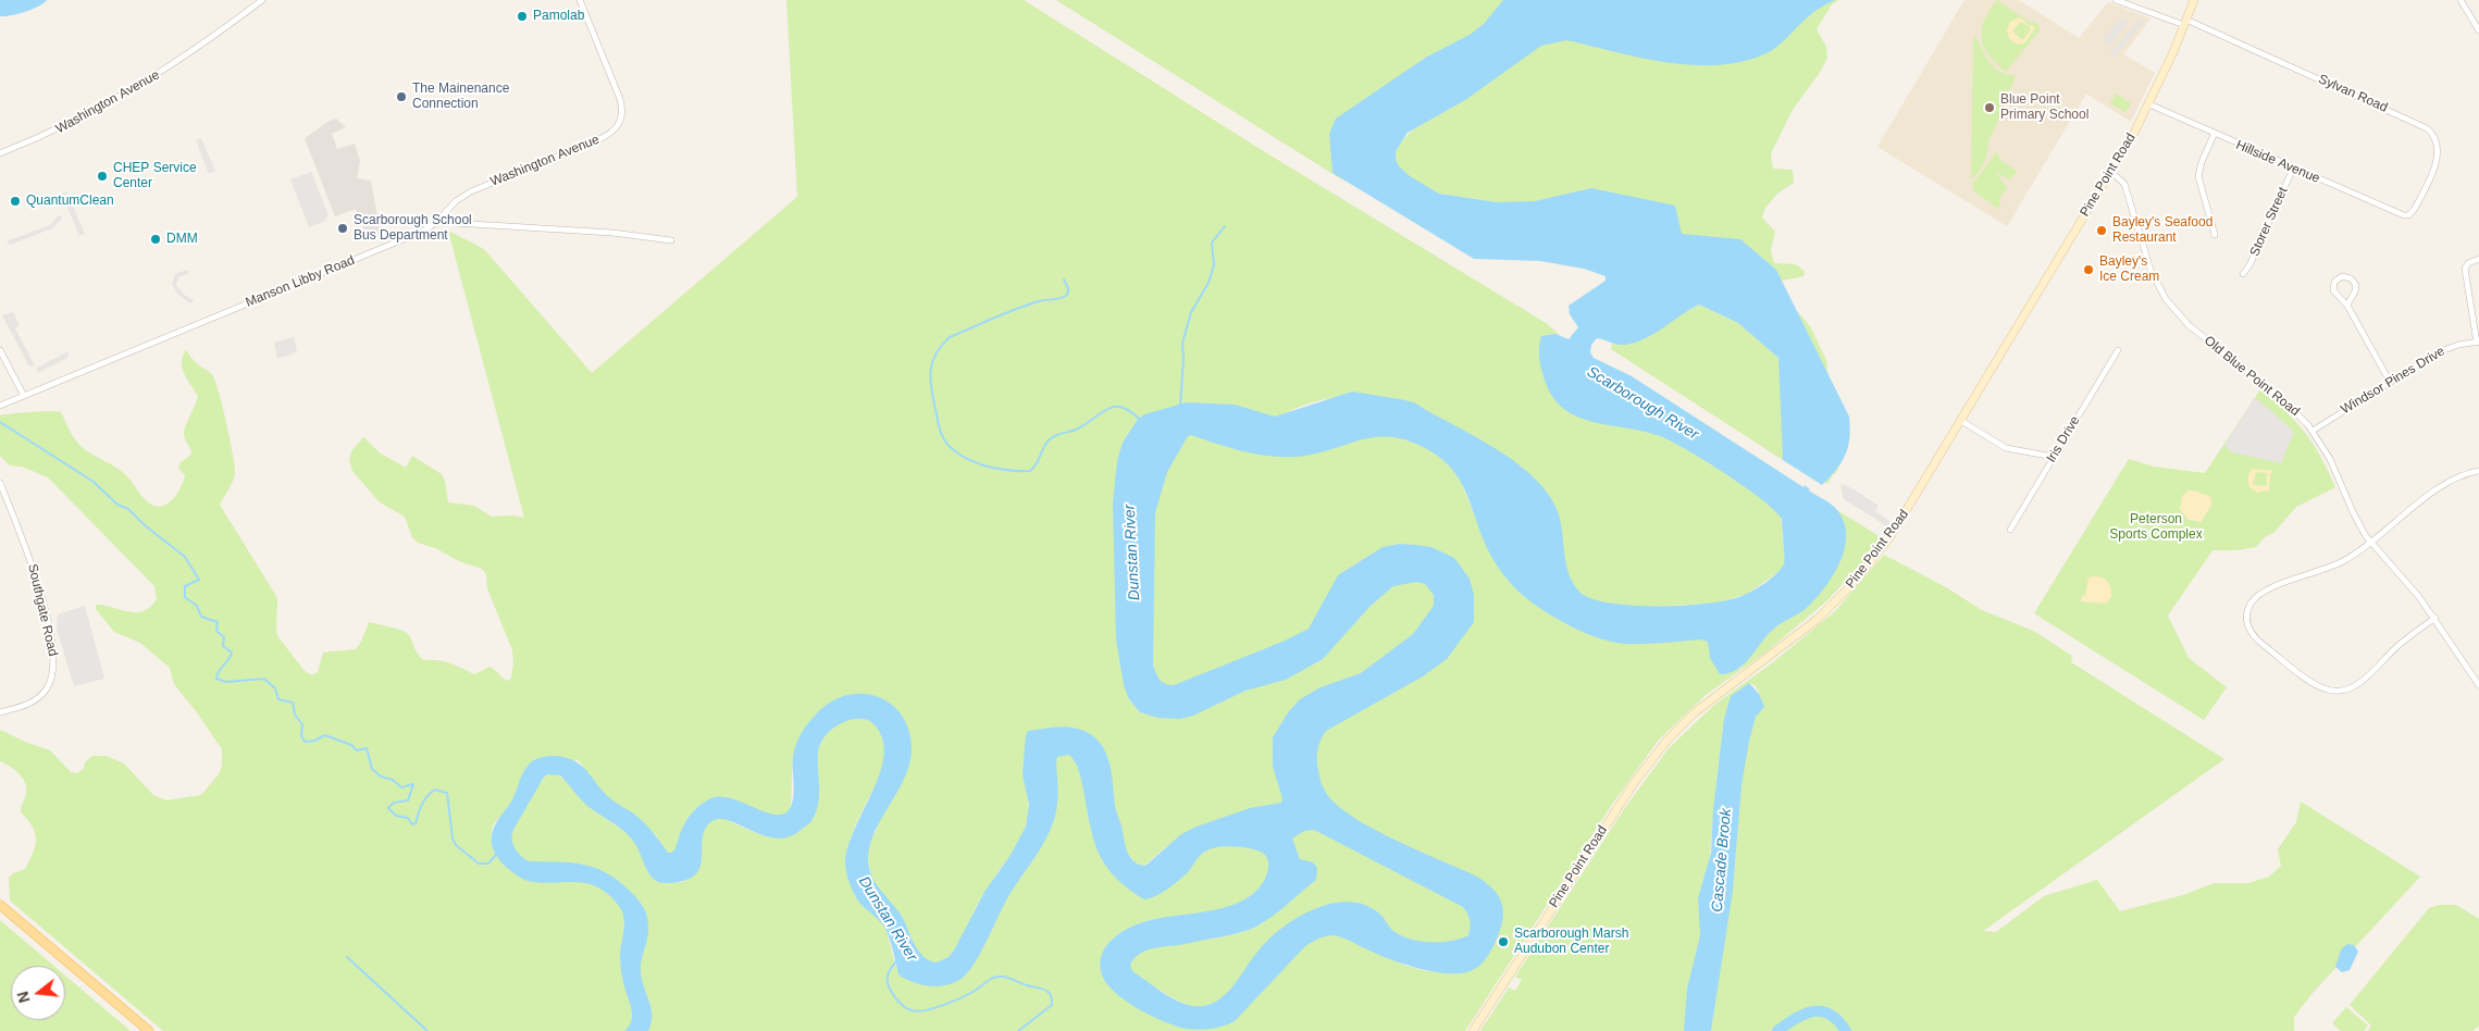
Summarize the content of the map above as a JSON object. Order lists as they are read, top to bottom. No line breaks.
{"streets":{"main road":["Pine Point Road"],"street":["Sylvan Road","Washington Avenue","Hillside Avenue","Storer Street","Manson Libby Road","Old Blue Point Road","Windsor Pines Drive","Iris Drive","Southgate Road"]},"crossings":[["Sylvan Road","Hillside Avenue"],["Sylvan Road","Pine Point Road"],["Washington Avenue","Manson Libby Road"],["Hillside Avenue","Pine Point Road"],["Hillside Avenue","Storer Street"],["Pine Point Road","Old Blue Point Road"],["Old Blue Point Road","Windsor Pines Drive"]],"water":["Scarborough River","Dunstan River","Cascade Brook"],"parks":["Peterson Sports Complex"],"places":["Pamolab","The Mainenance Connection","Blue Point Primary School","CHEP Service Center","QuantumClean","Scarborough School Bus Department","Bayley's Seafood Restaurant","DMM","Bayley's Ice Cream","Scarborough Marsh Audubon Center"],"north":"left"}
